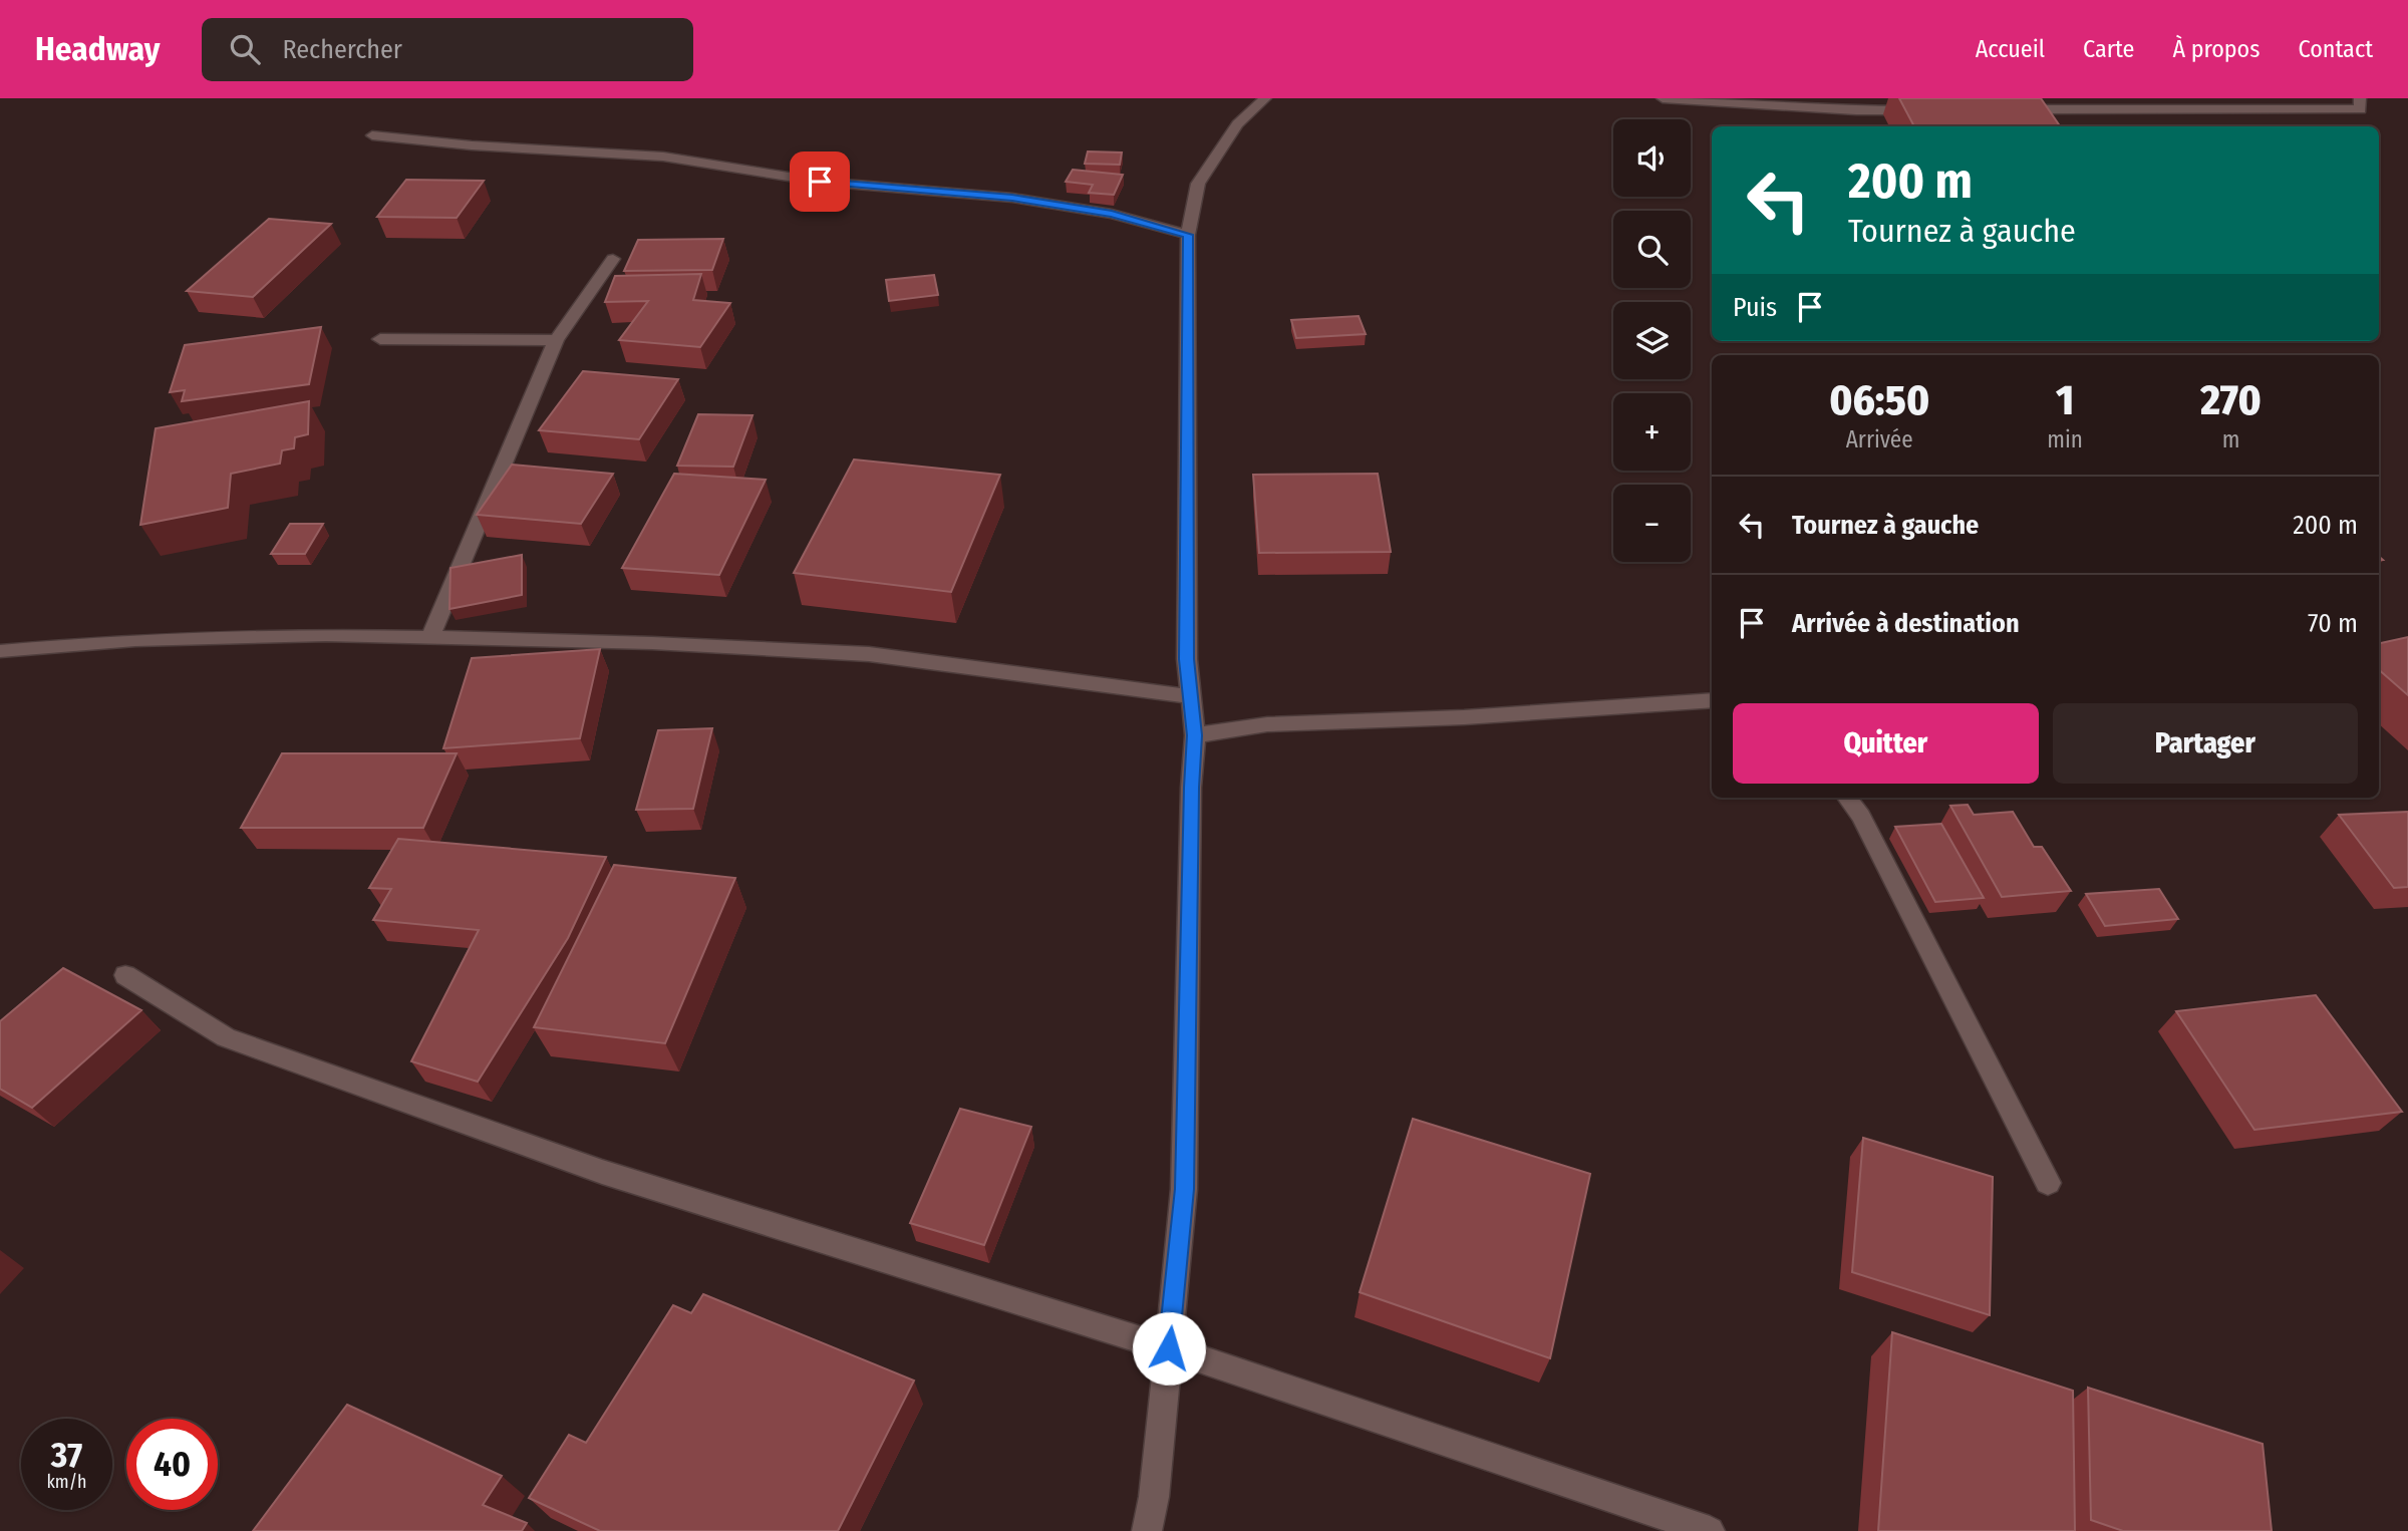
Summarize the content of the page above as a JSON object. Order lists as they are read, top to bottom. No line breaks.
{"page":{"header":"Headway","search":"Rechercher","nav":["Accueil","Carte","À propos","Contact"],"map_buttons":["+","−"],"turn":["200 m","Tournez à gauche"],"then":"Puis","eta":["06:50","Arrivée","1","min","270","m"],"list":[{"name":"Tournez à gauche","value":"200 m"},{"name":"Arrivée à destination","value":"70 m"}],"buttons":["Quitter","Partager"],"speed":"37 km/h","limit":"40"}}
